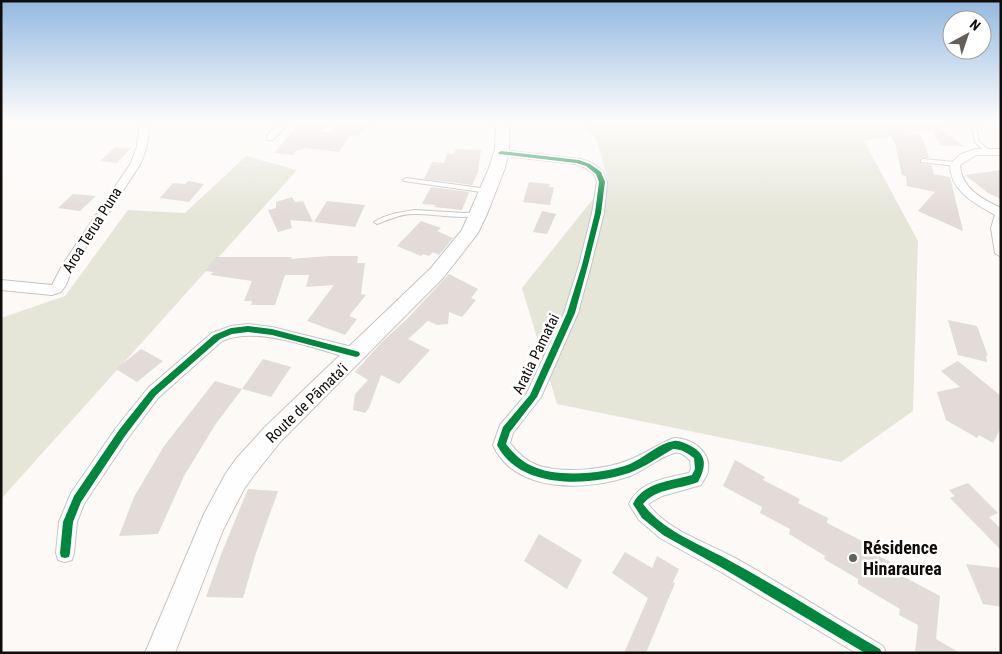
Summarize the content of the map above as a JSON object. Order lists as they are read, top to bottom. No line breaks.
{"streets":{"main road":["Route de Pāmata'i"],"street":["Aroa Terua Puna","Aratia Pamatai"]},"crossings":[["Aratia Pamatai","Route de Pāmata'i"]],"places":["Résidence Hinaraurea"],"north":"top right"}
